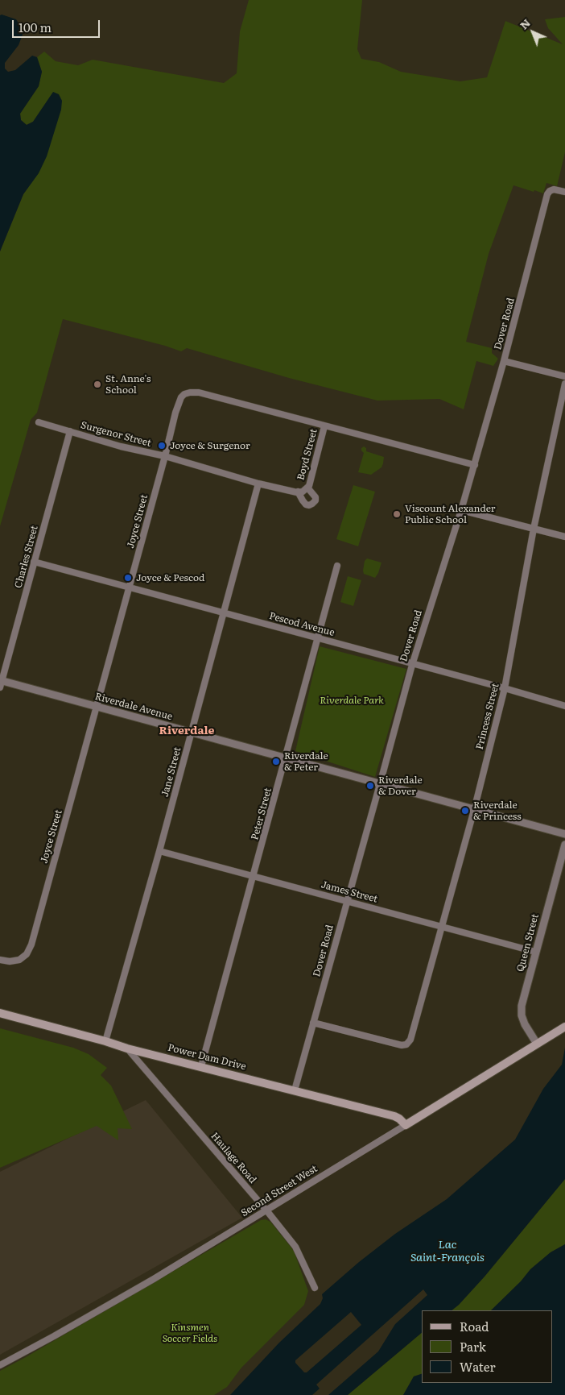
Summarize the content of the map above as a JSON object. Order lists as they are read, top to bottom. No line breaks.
{"streets":{"main road":["Power Dam Drive","Second Street West"],"street":["Dover Road","Surgenor Street","Boyd Street","Joyce Street","Charles Street","Pescod Avenue","Riverdale Avenue","Princess Street","Jane Street","Peter Street","James Street","Queen Street","Haulage Road"]},"crossings":[["Dover Road","Joyce Street"],["Dover Road","Pescod Avenue"],["Dover Road","Riverdale Avenue"],["Dover Road","Princess Street"],["Dover Road","James Street"],["Dover Road","Power Dam Drive"],["Surgenor Street","Boyd Street"],["Surgenor Street","Joyce Street"],["Surgenor Street","Charles Street"],["Surgenor Street","Jane Street"],["Boyd Street","Joyce Street"],["Boyd Street","Jane Street"],["Joyce Street","Pescod Avenue"],["Joyce Street","Riverdale Avenue"],["Charles Street","Pescod Avenue"],["Charles Street","Riverdale Avenue"],["Pescod Avenue","Princess Street"],["Pescod Avenue","Jane Street"],["Pescod Avenue","Peter Street"],["Riverdale Avenue","Princess Street"],["Riverdale Avenue","Jane Street"],["Riverdale Avenue","Peter Street"],["Princess Street","James Street"],["Jane Street","James Street"],["Jane Street","Power Dam Drive"],["Peter Street","James Street"],["Peter Street","Power Dam Drive"],["James Street","Queen Street"],["Queen Street","Second Street West"],["Power Dam Drive","Haulage Road"],["Power Dam Drive","Second Street West"],["Haulage Road","Second Street West"]],"districts":["Riverdale"],"water":["Lac Saint-François"],"parks":["Riverdale Park","Kinsmen Soccer Fields"],"places":["St. Anne's School","Joyce & Surgenor","Viscount Alexander Public School","Joyce & Pescod","Riverdale & Peter","Riverdale & Dover","Riverdale & Princess"],"legend":["Road","Park","Water"],"scale_bar":"100 m","north":"top left"}
